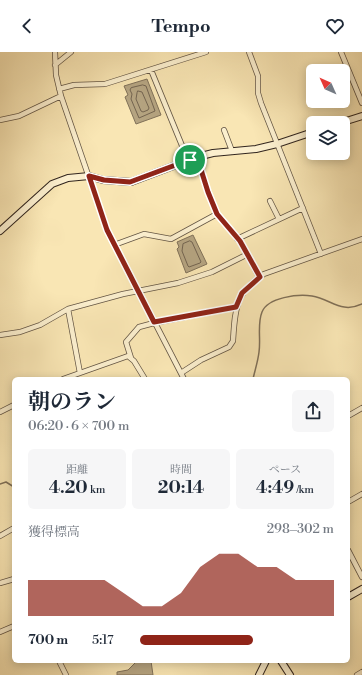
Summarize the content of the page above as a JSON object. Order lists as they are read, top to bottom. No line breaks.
{"north":"top left","page":{"header":"Tempo","heading":["朝のラン","06:20 · 6 × 700 m"],"stats":[["距離","4.20 km"],["時間","20:14"],["ペース","4:49 /km"]],"chart":["獲得標高","298–302 m"],"list":[{"name":"700 m","note":"5:17"}]}}
